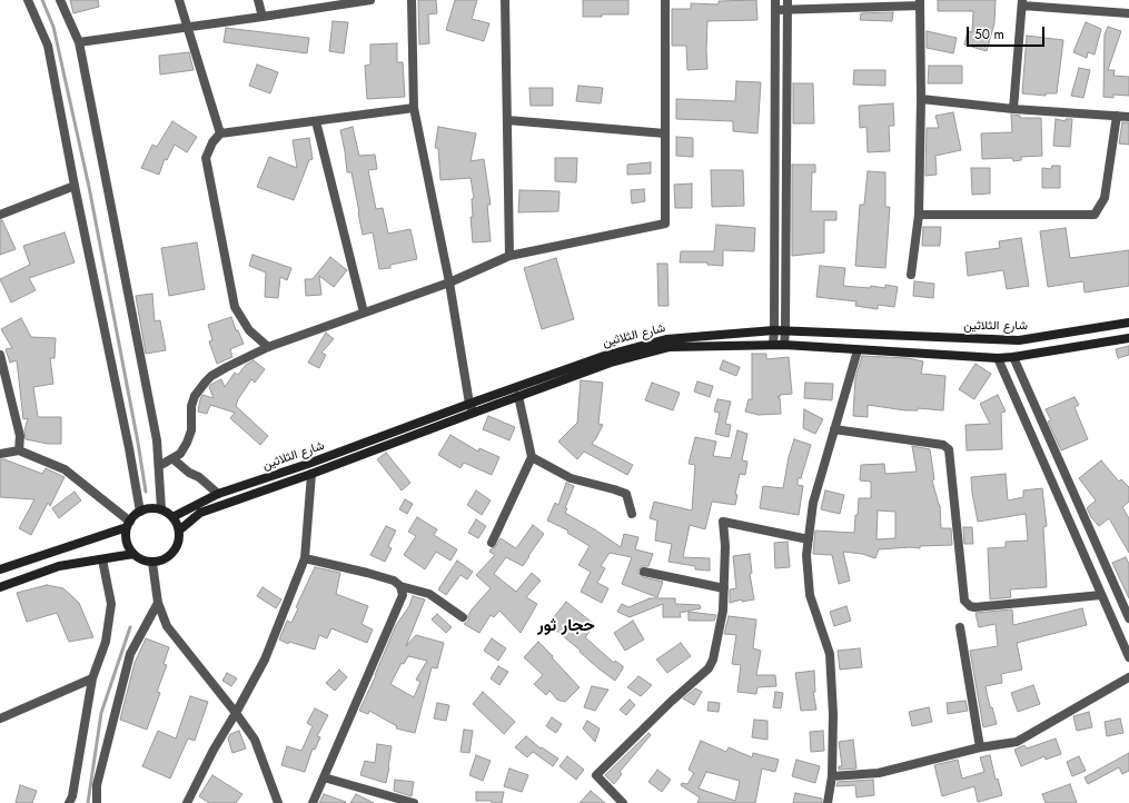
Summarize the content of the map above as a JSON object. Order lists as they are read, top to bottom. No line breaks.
{"streets":{"main road":["شارع الثلاثين"]},"districts":["حجار ثور"],"scale_bar":"50 m"}
